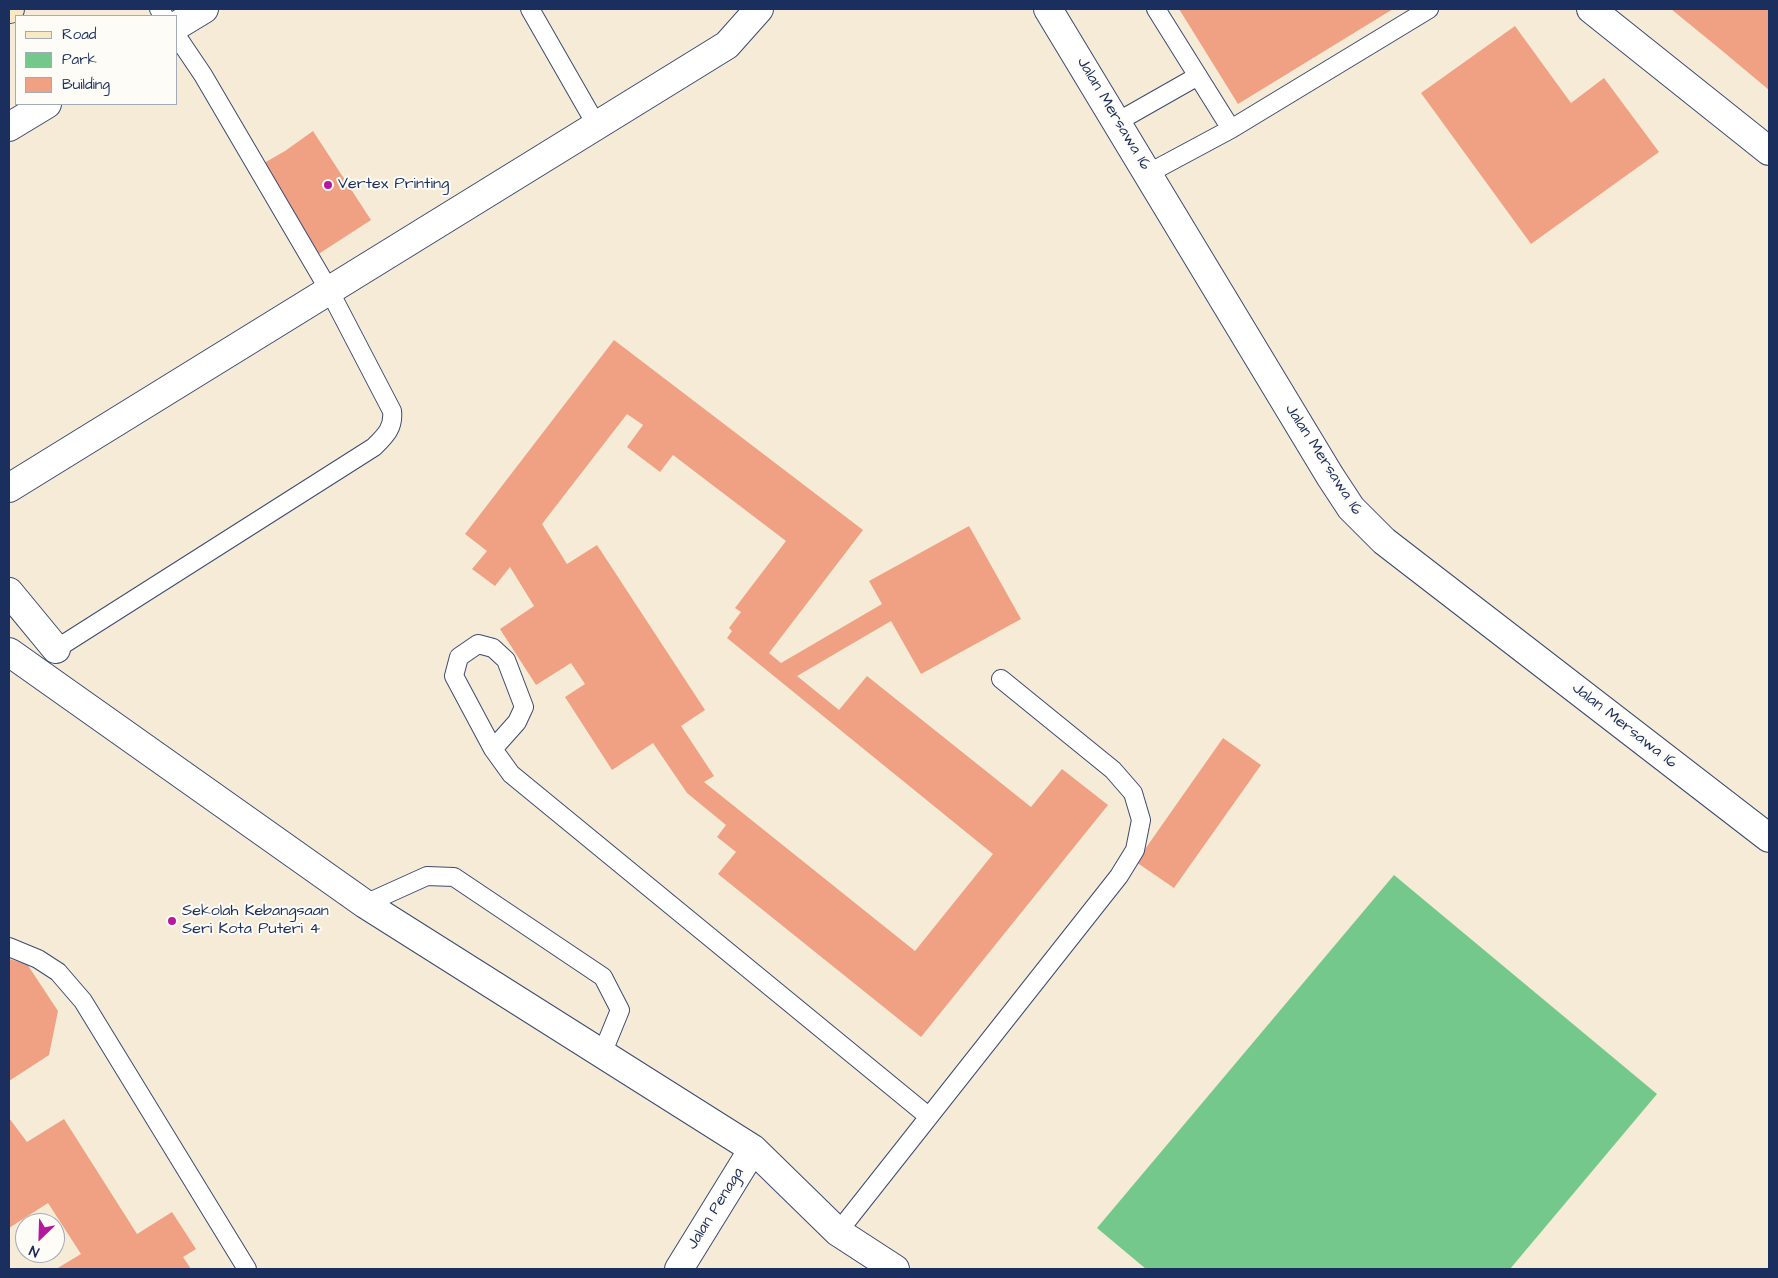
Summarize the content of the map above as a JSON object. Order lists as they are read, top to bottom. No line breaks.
{"streets":{"street":["Jalan Mersawa 16","Jalan Penaga"]},"places":["Vertex Printing","Sekolah Kebangsaan Seri Kota Puteri 4"],"legend":["Road","Park","Building"],"north":"bottom left"}
